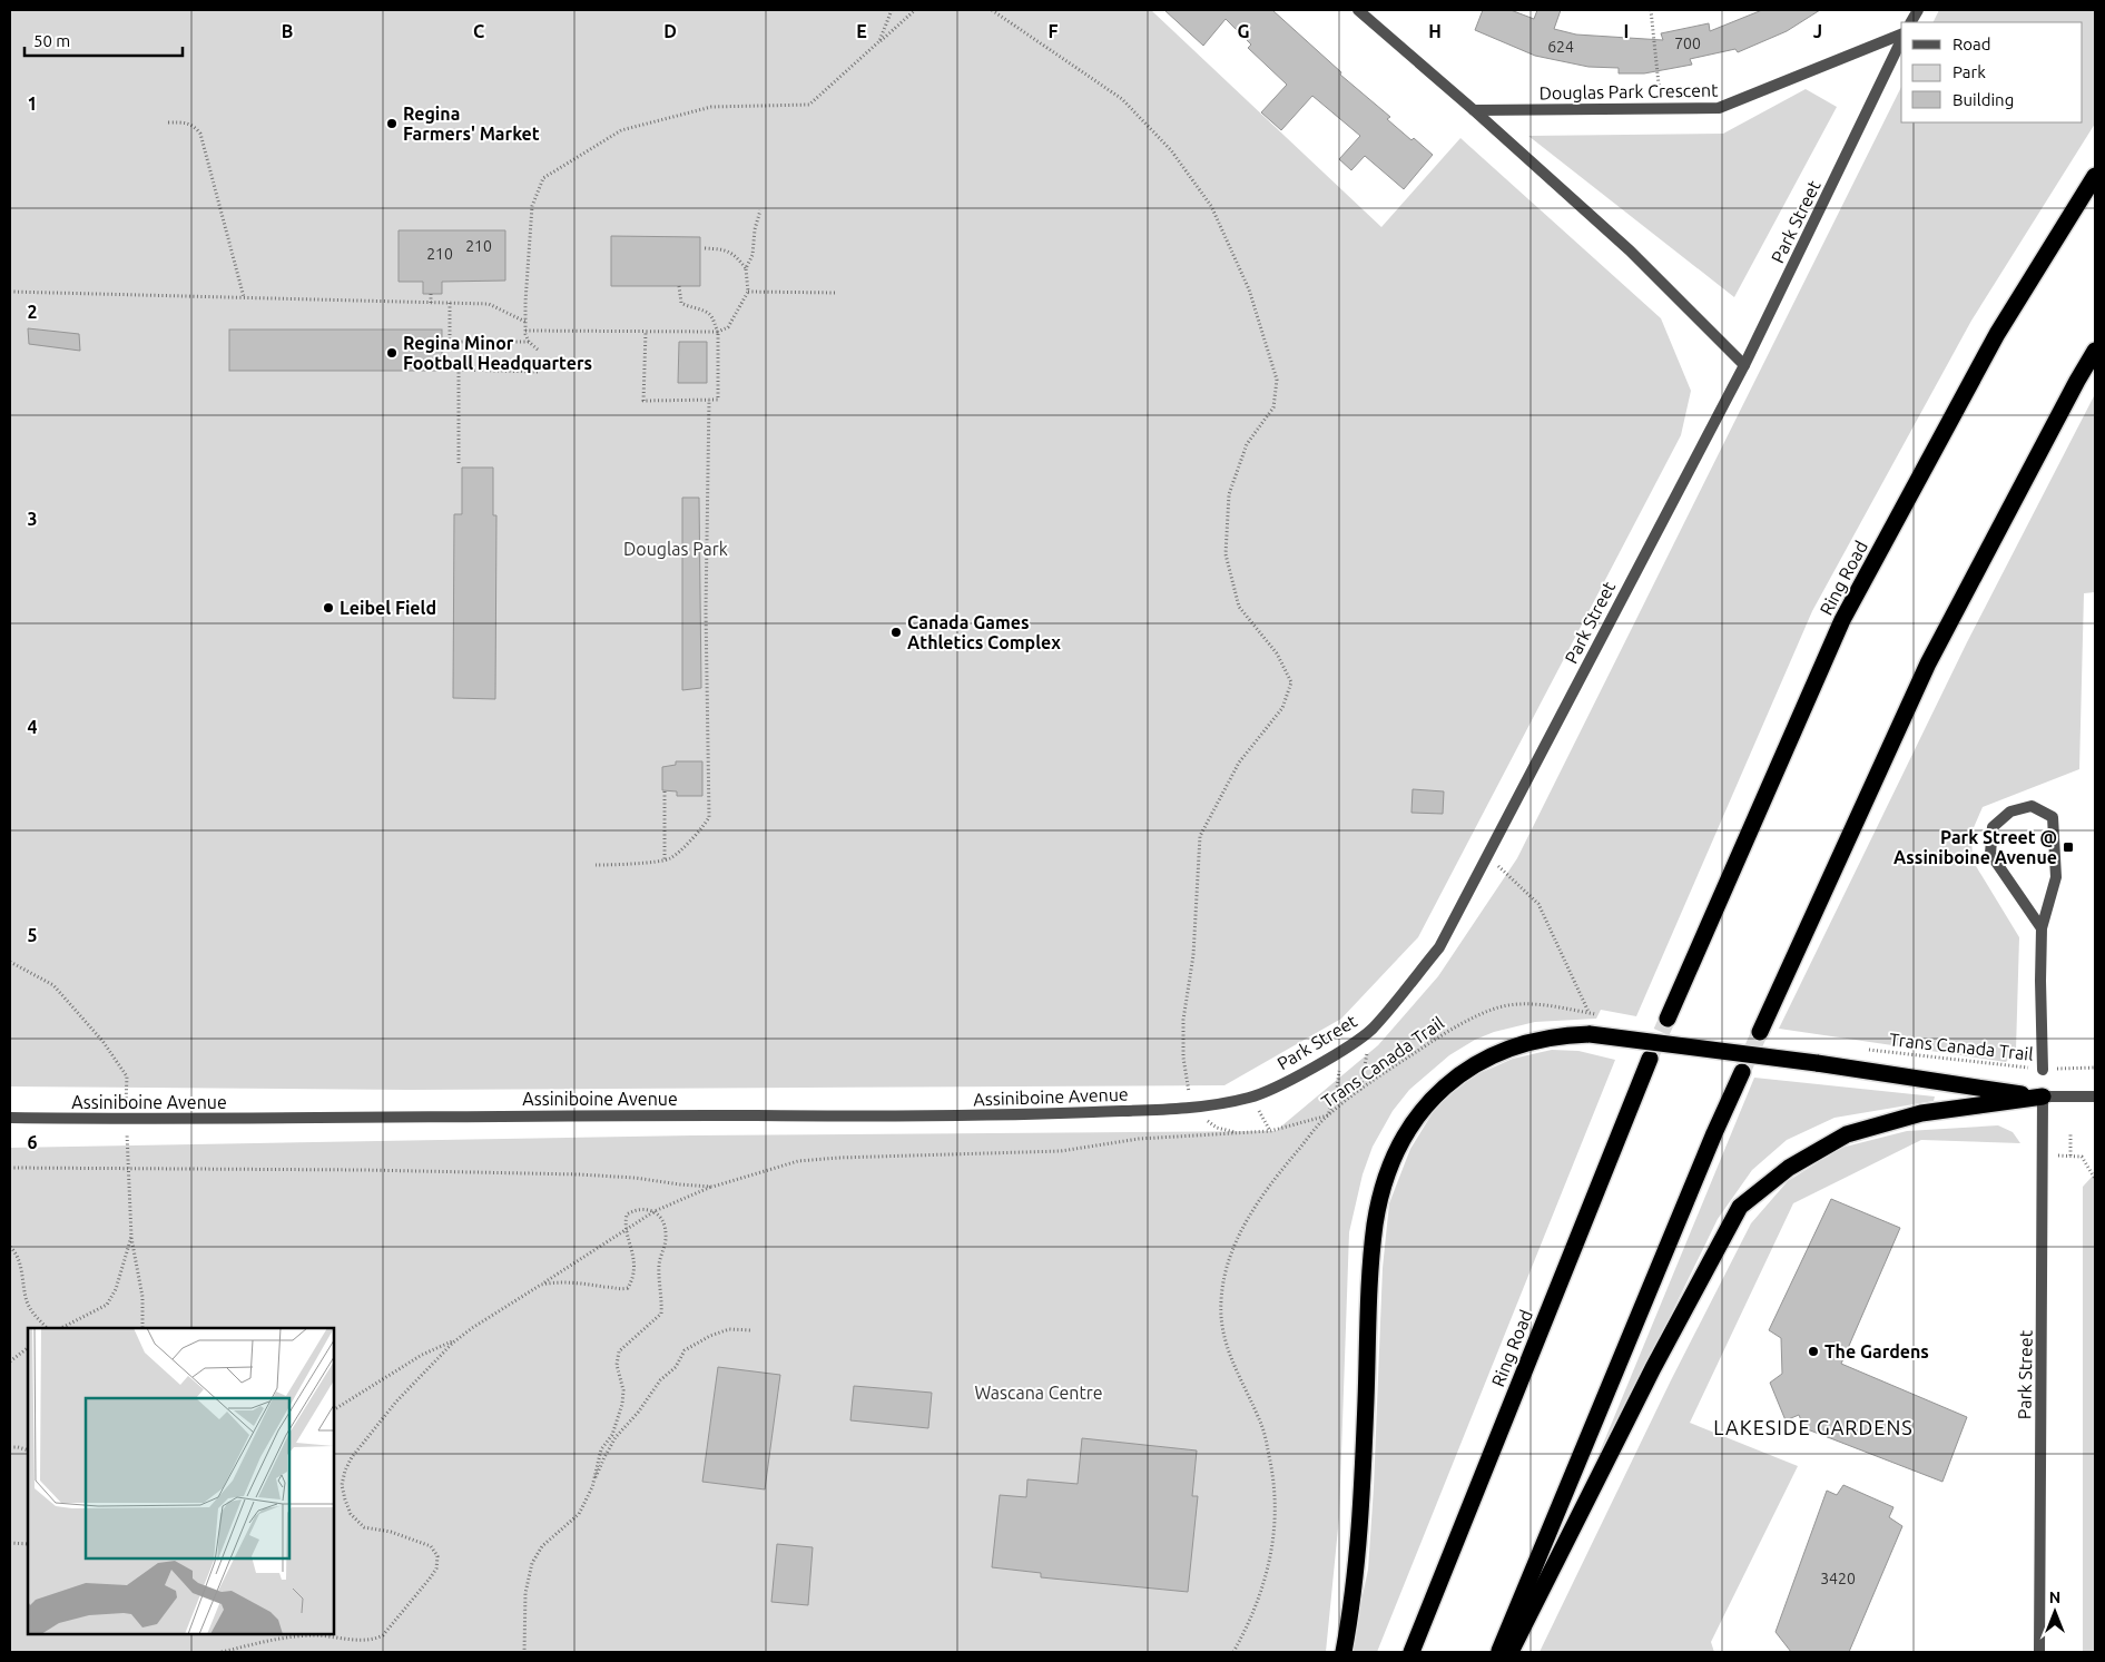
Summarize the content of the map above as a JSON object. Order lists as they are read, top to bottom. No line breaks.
{"streets":{"highway":["Ring Road"],"street":["Douglas Park Crescent","Park Street","Assiniboine Avenue"],"path":["Trans Canada Trail"]},"crossings":[["Park Street","Assiniboine Avenue"]],"districts":["LAKESIDE GARDENS"],"parks":["Douglas Park","Wascana Centre"],"places":{"other":["Regina Farmers' Market","Regina Minor Football Headquarters","Leibel Field","Canada Games Athletics Complex","The Gardens"],"transit":["Park Street @ Assiniboine Avenue"]},"house_numbers":["700","624","210","210","3420"],"legend":["Road","Park","Building"],"scale_bar":"50 m","north":"top","grid":{"columns":["B","C","D","E","F","G","H","I","J"],"rows":["1","2","3","4","5","6"]}}
